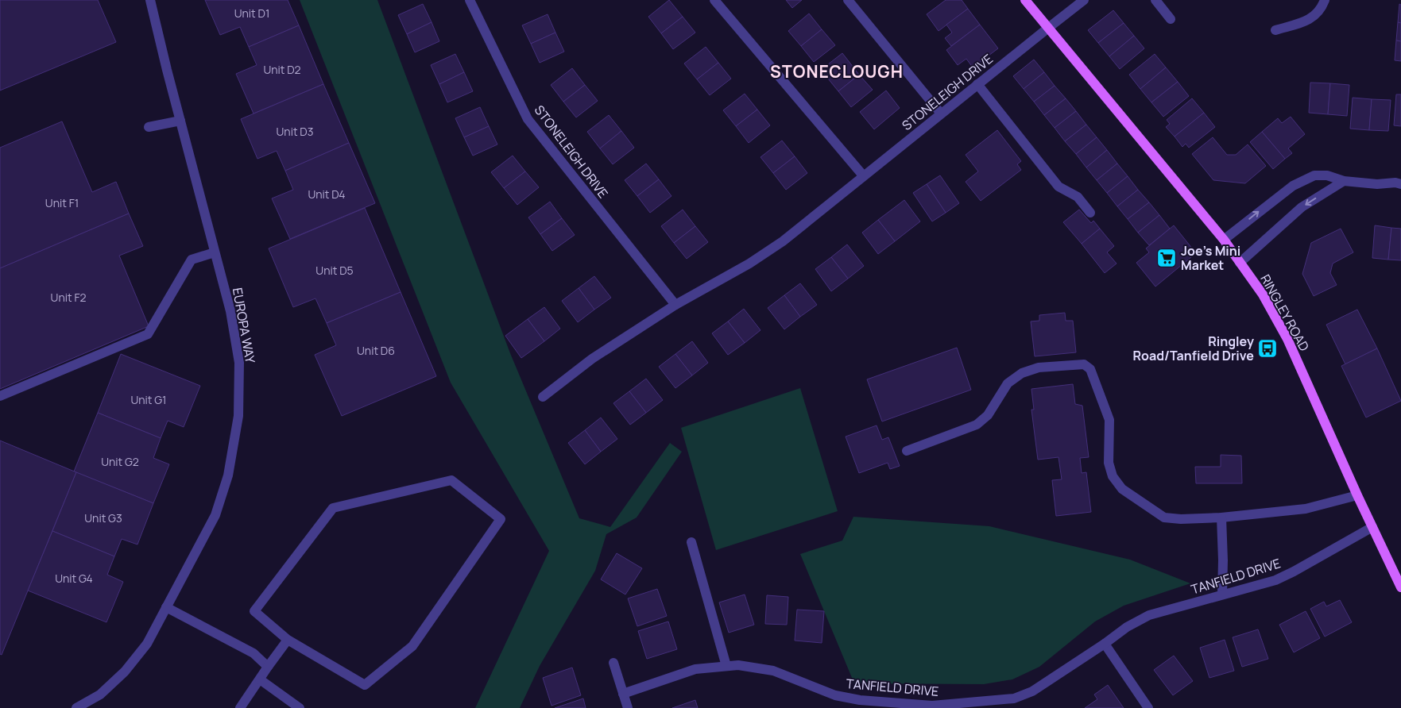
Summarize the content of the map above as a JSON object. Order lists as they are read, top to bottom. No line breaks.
{"streets":{"main road":["RINGLEY ROAD"],"street":["STONELEIGH DRIVE","EUROPA WAY","TANFIELD DRIVE"]},"crossings":[["STONELEIGH DRIVE","RINGLEY ROAD"],["RINGLEY ROAD","TANFIELD DRIVE"]],"districts":["STONECLOUGH"],"places":{"supermarket":["Joe's Mini Market"],"bus stop":["Ringley Road/Tanfield Drive"]},"house_numbers":["Unit D1","Unit D2","Unit D3","Unit D4","Unit F1","Unit D5","Unit F2","Unit D6","Unit G1","Unit G2","Unit G3","Unit G4"]}
